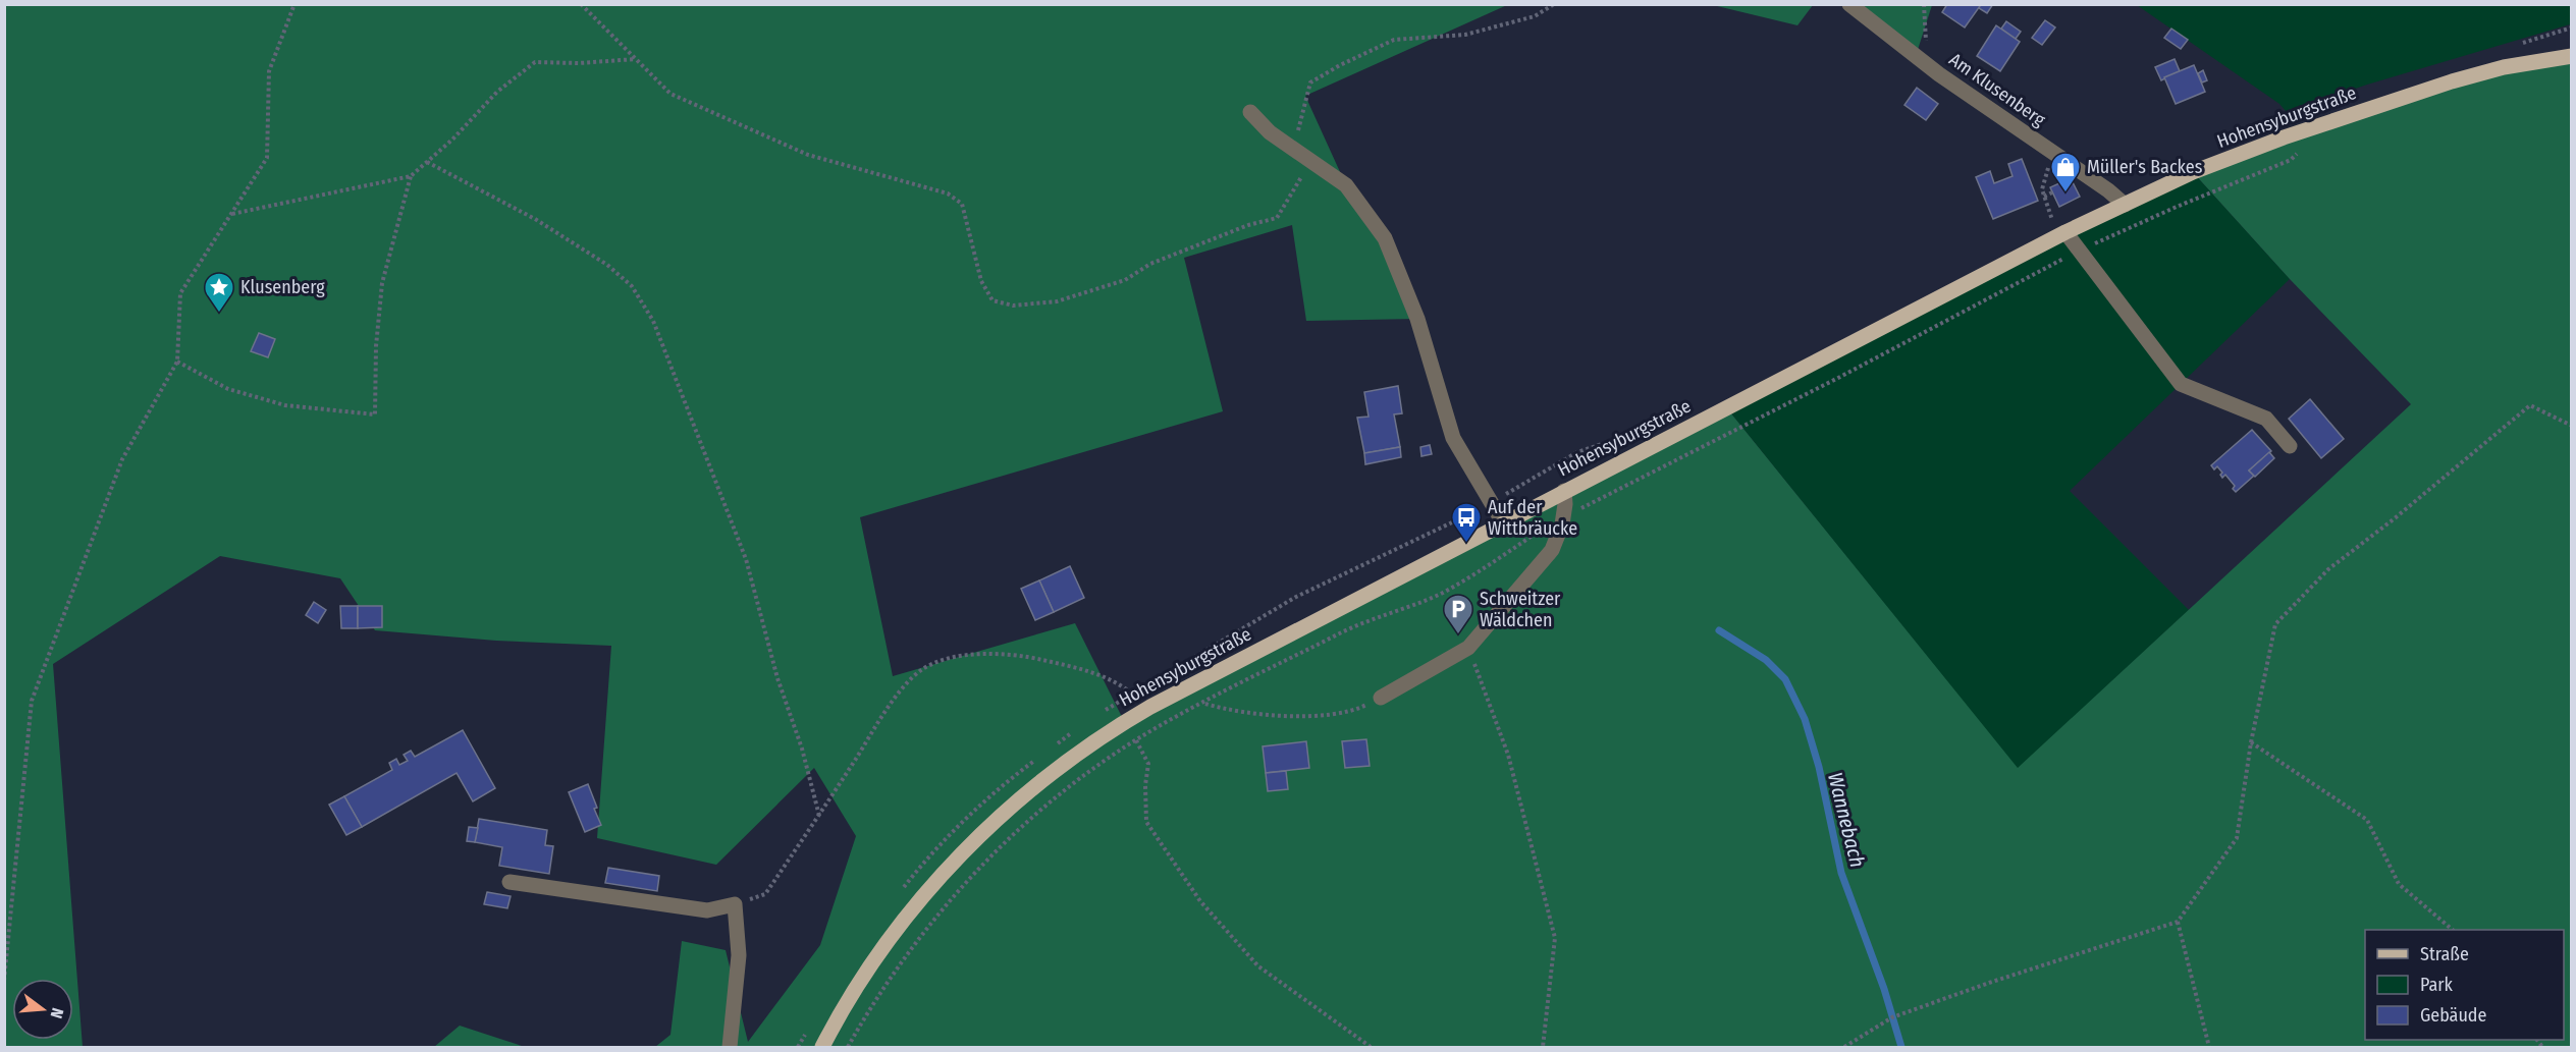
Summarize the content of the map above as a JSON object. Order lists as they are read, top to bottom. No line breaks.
{"streets":{"main road":["Hohensyburgstraße"],"street":["Am Klusenberg"]},"crossings":[["Am Klusenberg","Hohensyburgstraße"]],"water":["Wannebach"],"places":{"shop":["Müller's Backes"],"place":["Klusenberg"],"bus stop":["Auf der Wittbräucke"],"parking":["Schweitzer Wäldchen"]},"legend":["Straße","Park","Gebäude"],"north":"right"}
